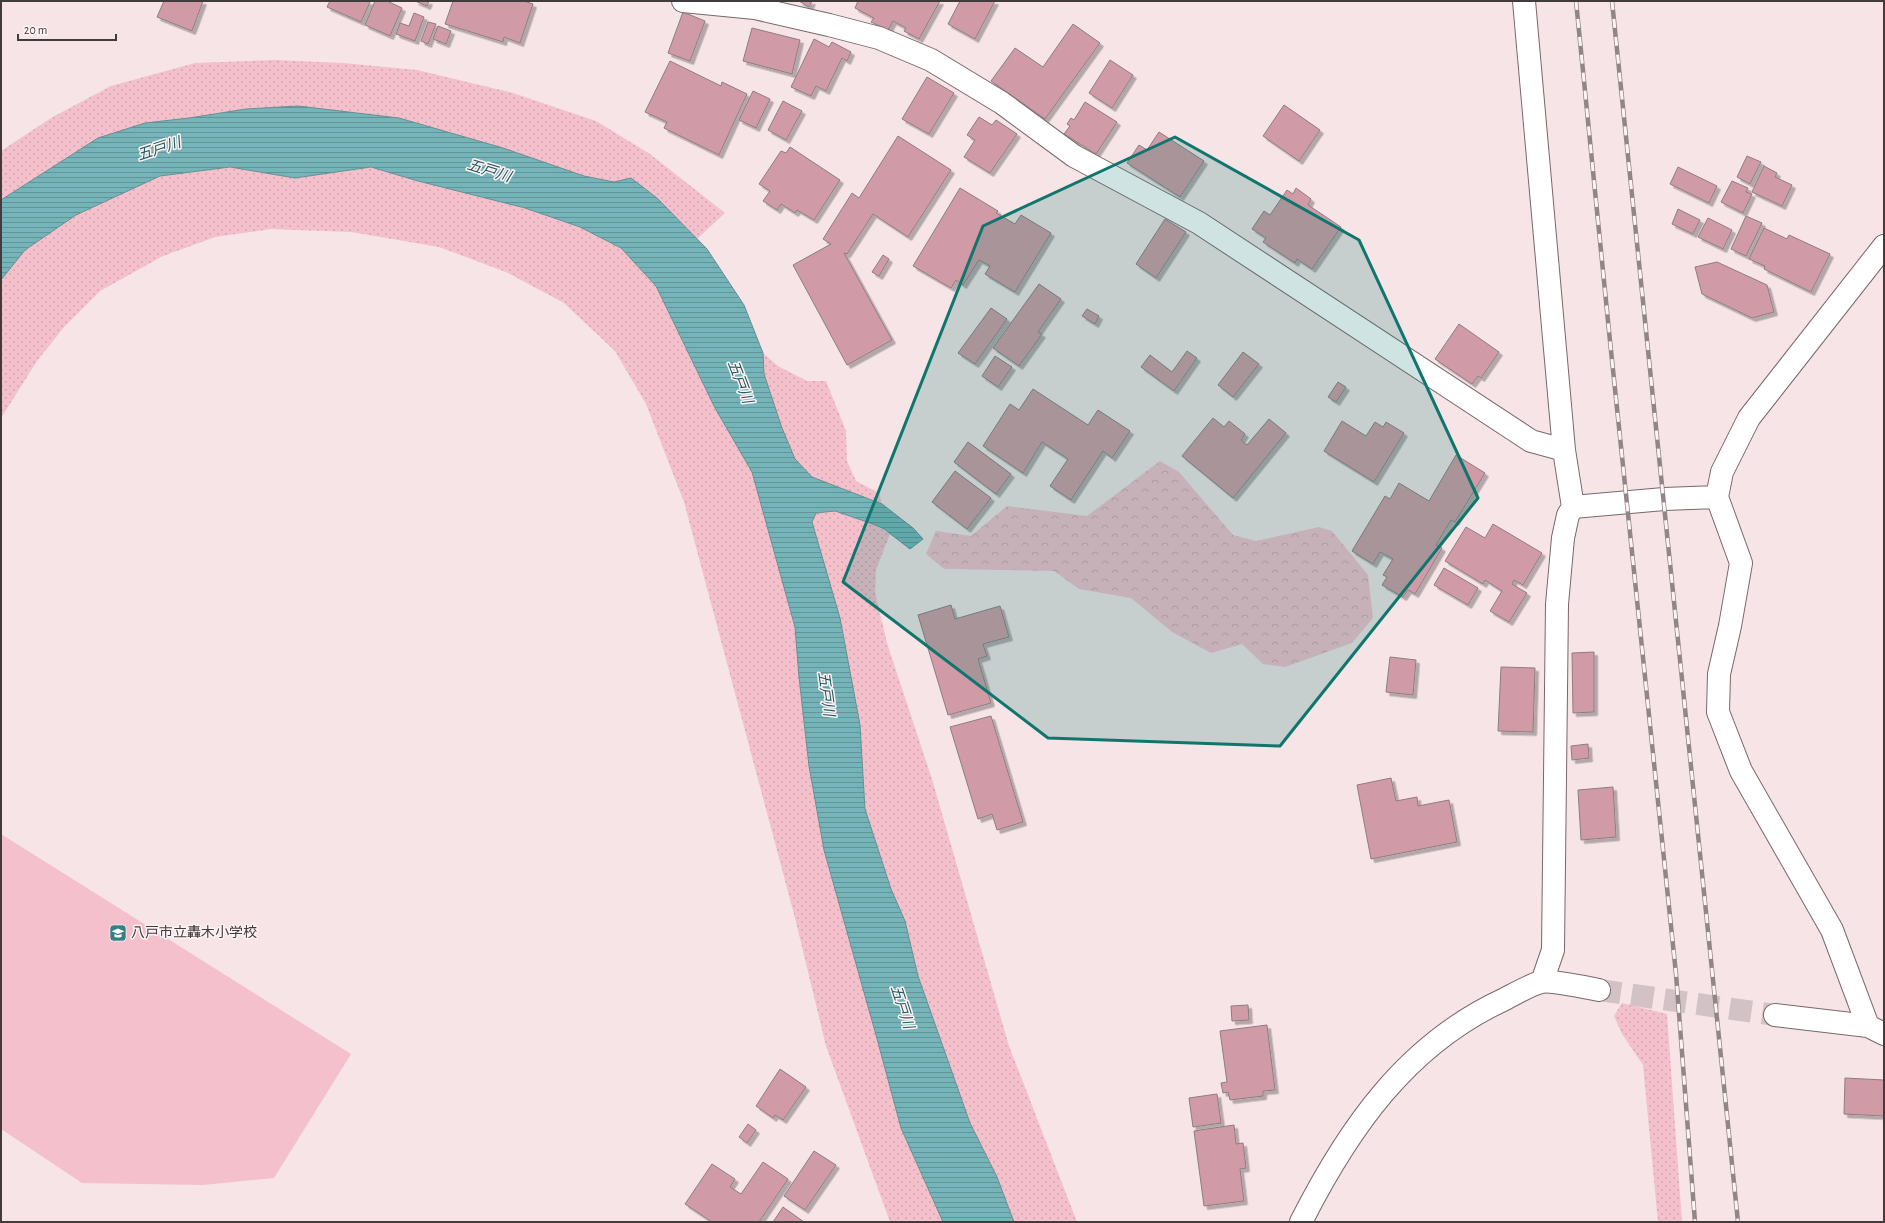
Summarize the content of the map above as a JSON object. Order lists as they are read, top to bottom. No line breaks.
{"water":["五戸川"],"places":{"school or university":["八戸市立轟木小学校"]},"scale_bar":"20 m"}
